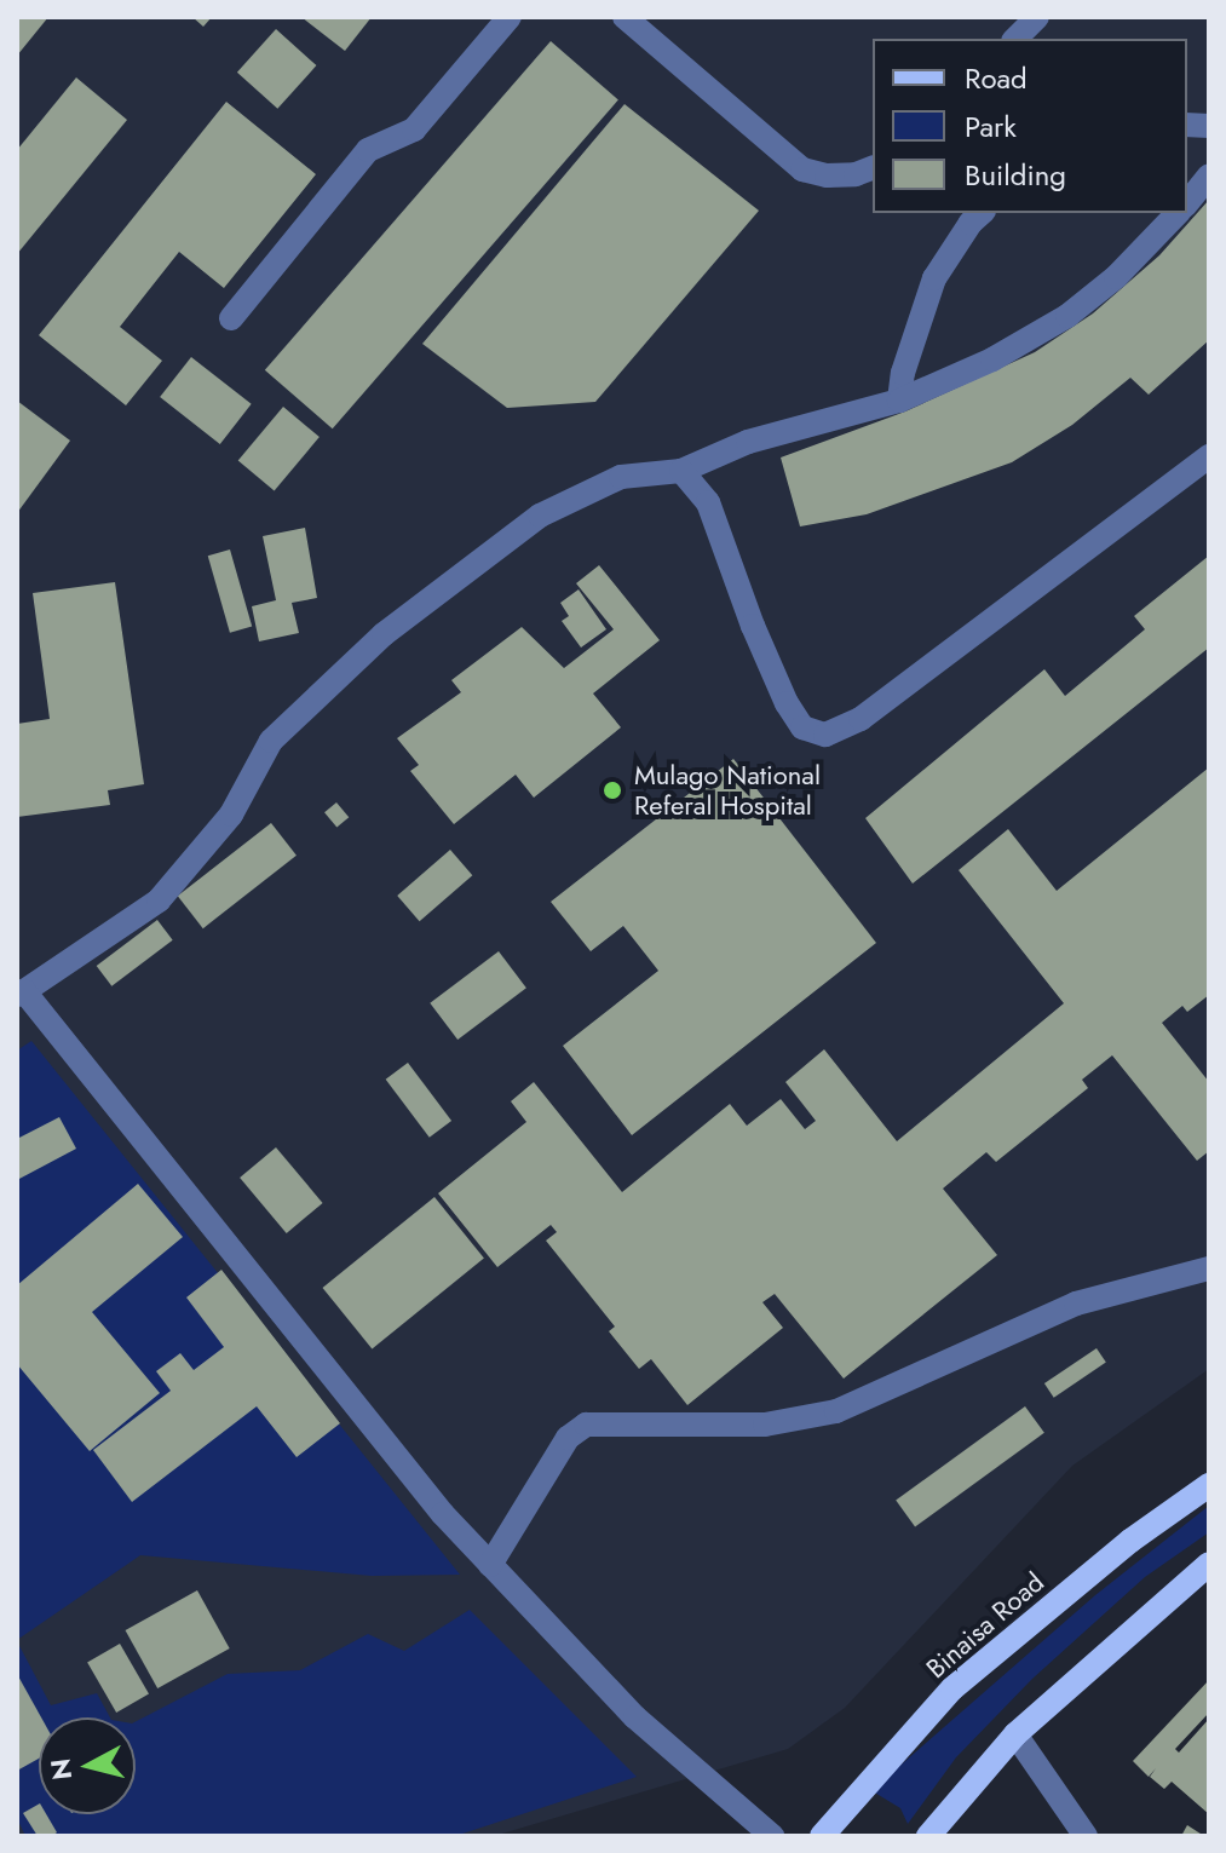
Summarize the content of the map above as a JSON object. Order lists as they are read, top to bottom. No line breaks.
{"streets":{"main road":["Binaisa Road"]},"places":["Mulago National Referal Hospital"],"legend":["Road","Park","Building"],"north":"left"}
